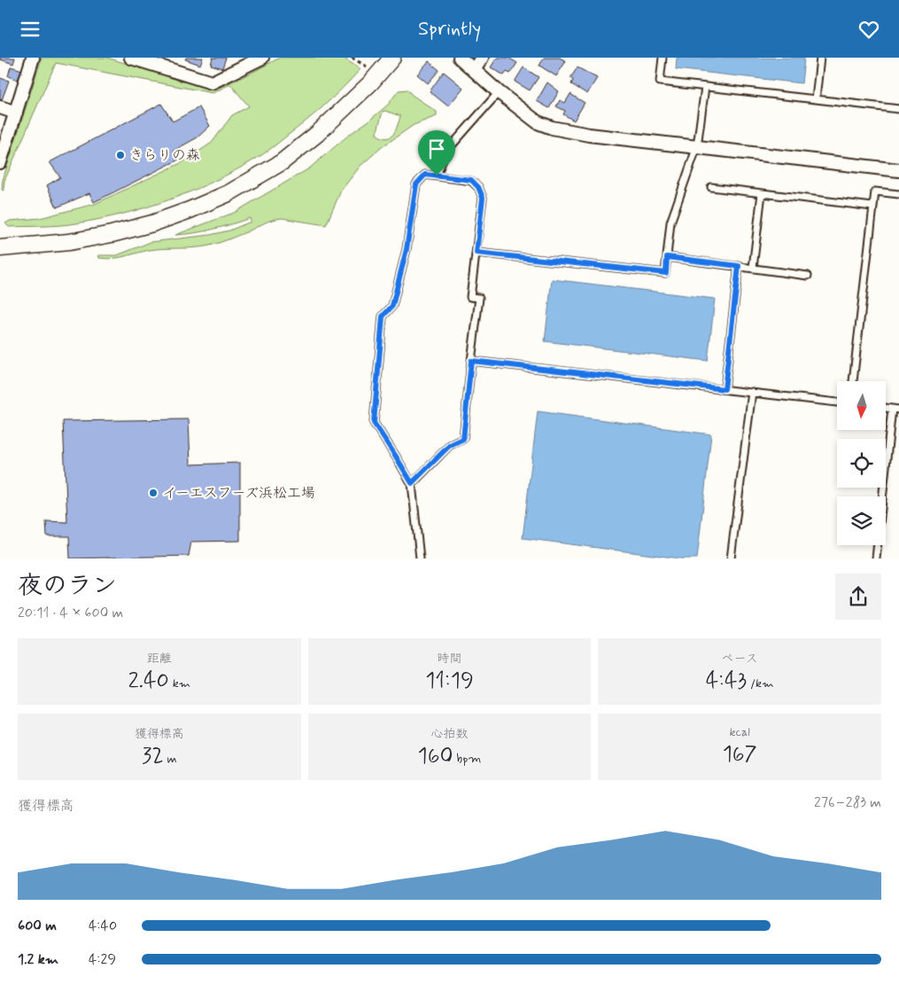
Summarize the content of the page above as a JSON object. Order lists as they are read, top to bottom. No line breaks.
{"places":["きらりの森","イーエスフーズ浜松工場"],"north":"bottom","page":{"header":"Sprintly","heading":["夜のラン","20:11 · 4 × 600 m"],"stats":[["距離","2.40 km"],["時間","11:19"],["ペース","4:43 /km"],["獲得標高","32 m"],["心拍数","160 bpm"],["kcal","167"]],"chart":["獲得標高","276–283 m"],"list":[{"name":"600 m","note":"4:40"},{"name":"1.2 km","note":"4:29"}]}}
